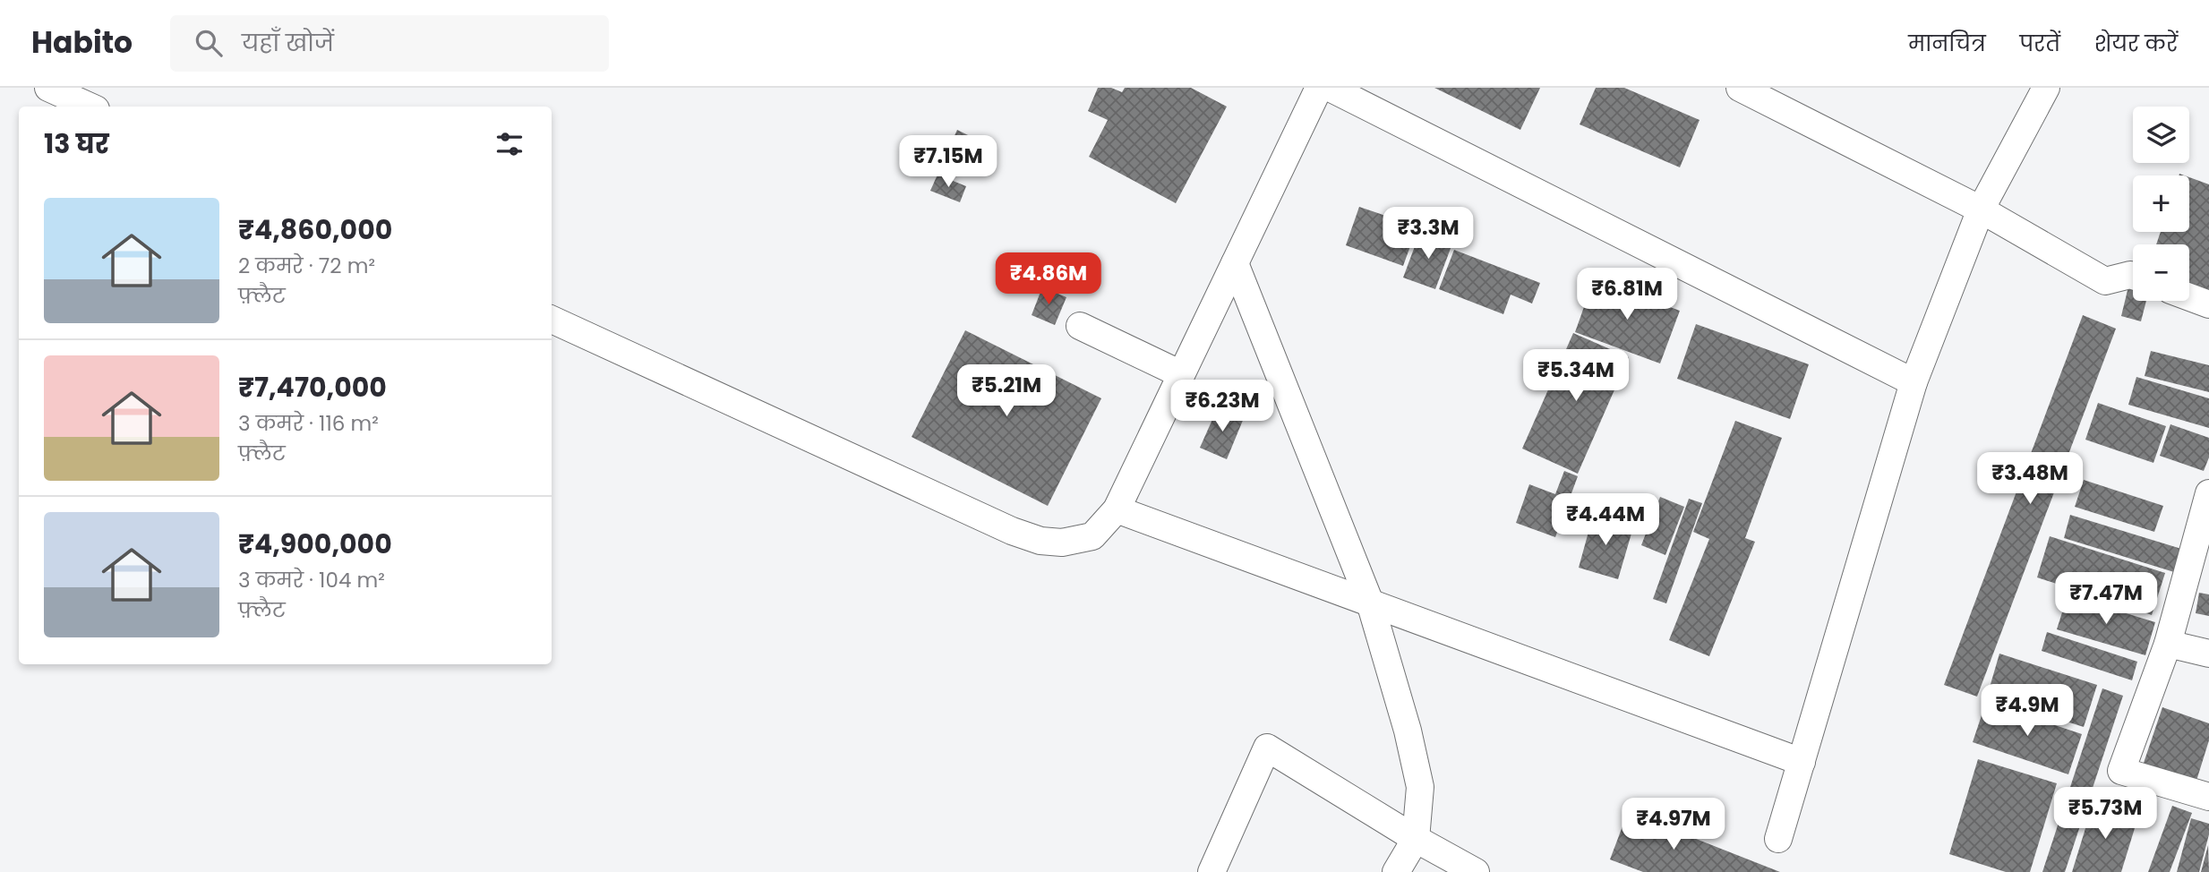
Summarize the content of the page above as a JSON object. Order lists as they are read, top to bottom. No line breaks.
{"page":{"header":"Habito","search":"यहाँ खोजें","nav":["मानचित्र","परतें","शेयर करें"],"map_buttons":["+","−"],"heading":"13 घर","price":["₹7.15M","₹3.3M","₹4.86M","₹6.81M","₹5.34M","₹5.21M","₹6.23M","₹3.48M","₹4.44M","₹7.47M","₹4.9M","₹5.73M","₹4.97M"],"list":[{"name":"₹4,860,000","note":"2 कमरे · 72 m² · फ़्लैट"},{"name":"₹7,470,000","note":"3 कमरे · 116 m² · फ़्लैट"},{"name":"₹4,900,000","note":"3 कमरे · 104 m² · फ़्लैट"}]}}
